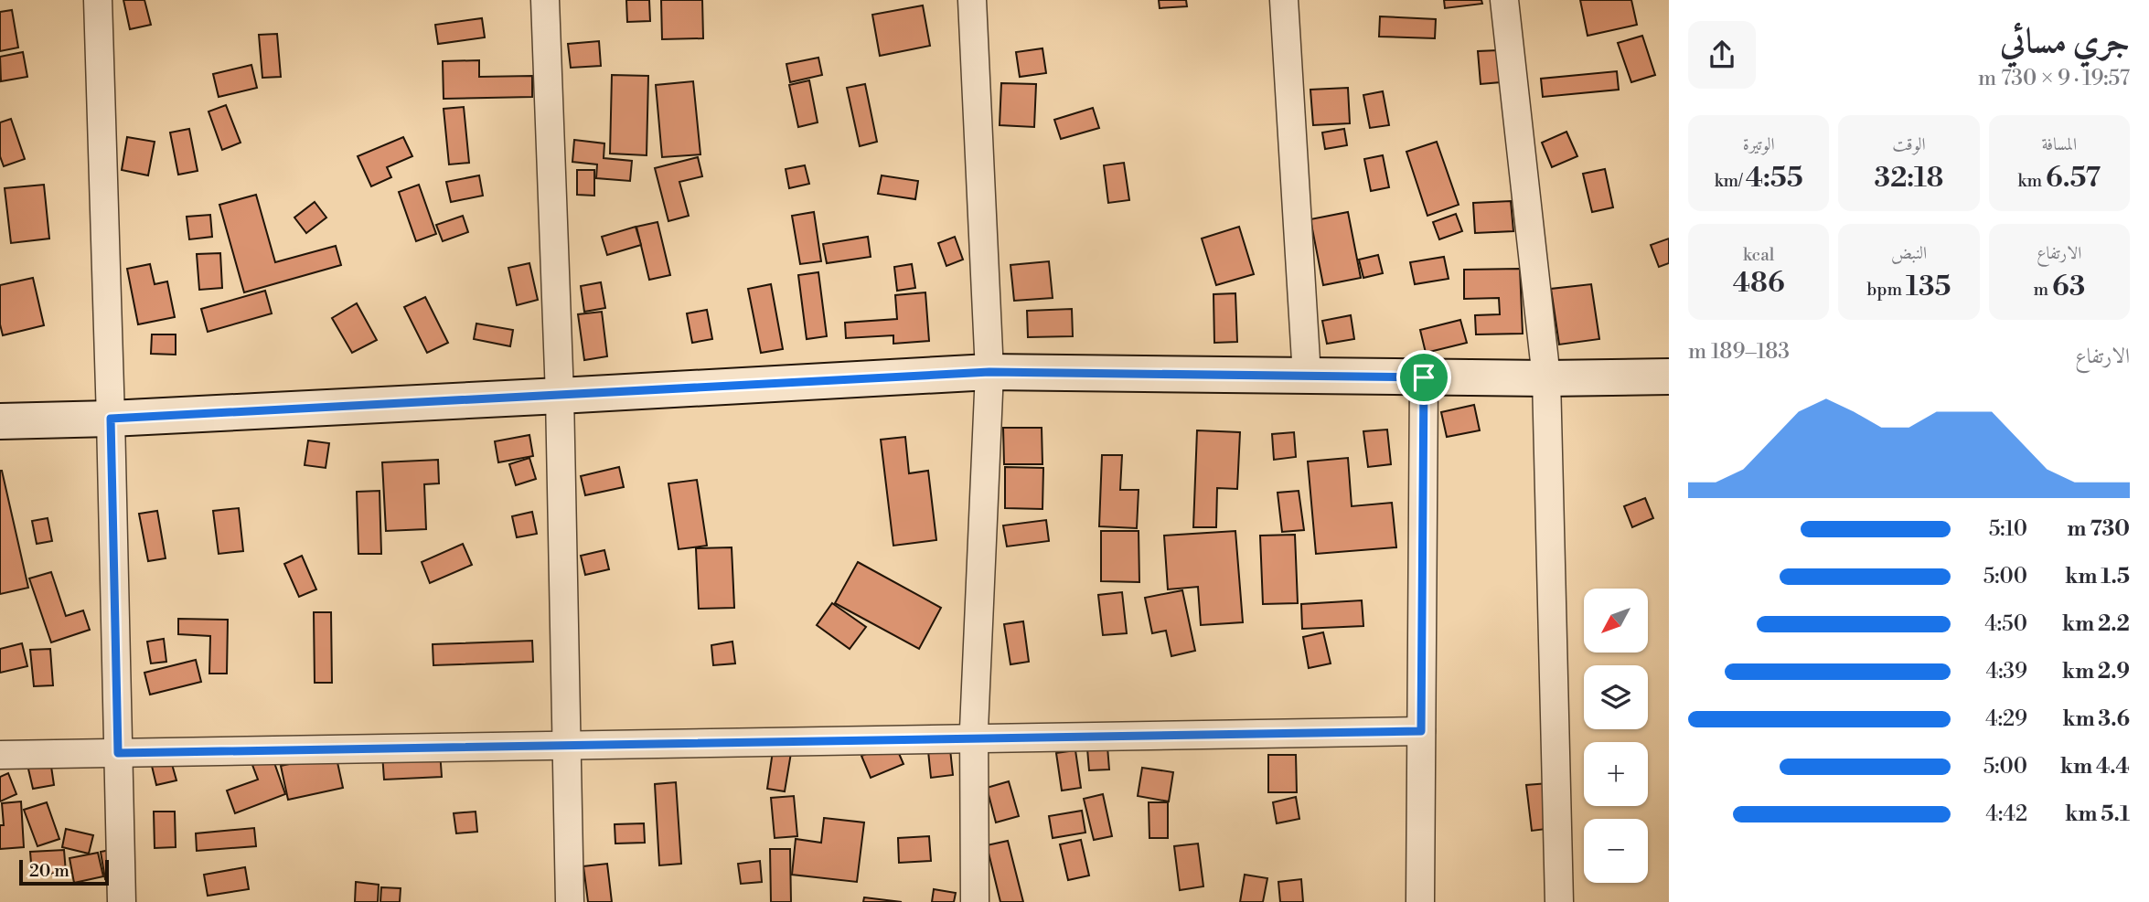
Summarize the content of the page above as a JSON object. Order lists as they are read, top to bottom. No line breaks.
{"scale_bar":"20 m","north":"bottom left","page":{"heading":["جري مسائي","19:57 · 9 × 730 m"],"stats":[["المسافة","6.57 km"],["الوقت","32:18"],["الوتيرة","4:55 /km"],["الارتفاع","63 m"],["النبض","135 bpm"],["kcal","486"]],"chart":["الارتفاع","183–189 m"],"list":[{"name":"730 m","note":"5:10"},{"name":"1.5 km","note":"5:00"},{"name":"2.2 km","note":"4:50"},{"name":"2.9 km","note":"4:39"},{"name":"3.6 km","note":"4:29"},{"name":"4.4 km","note":"5:00"},{"name":"5.1 km","note":"4:42"}],"map_buttons":["+","−"],"scale":"20 m"}}
